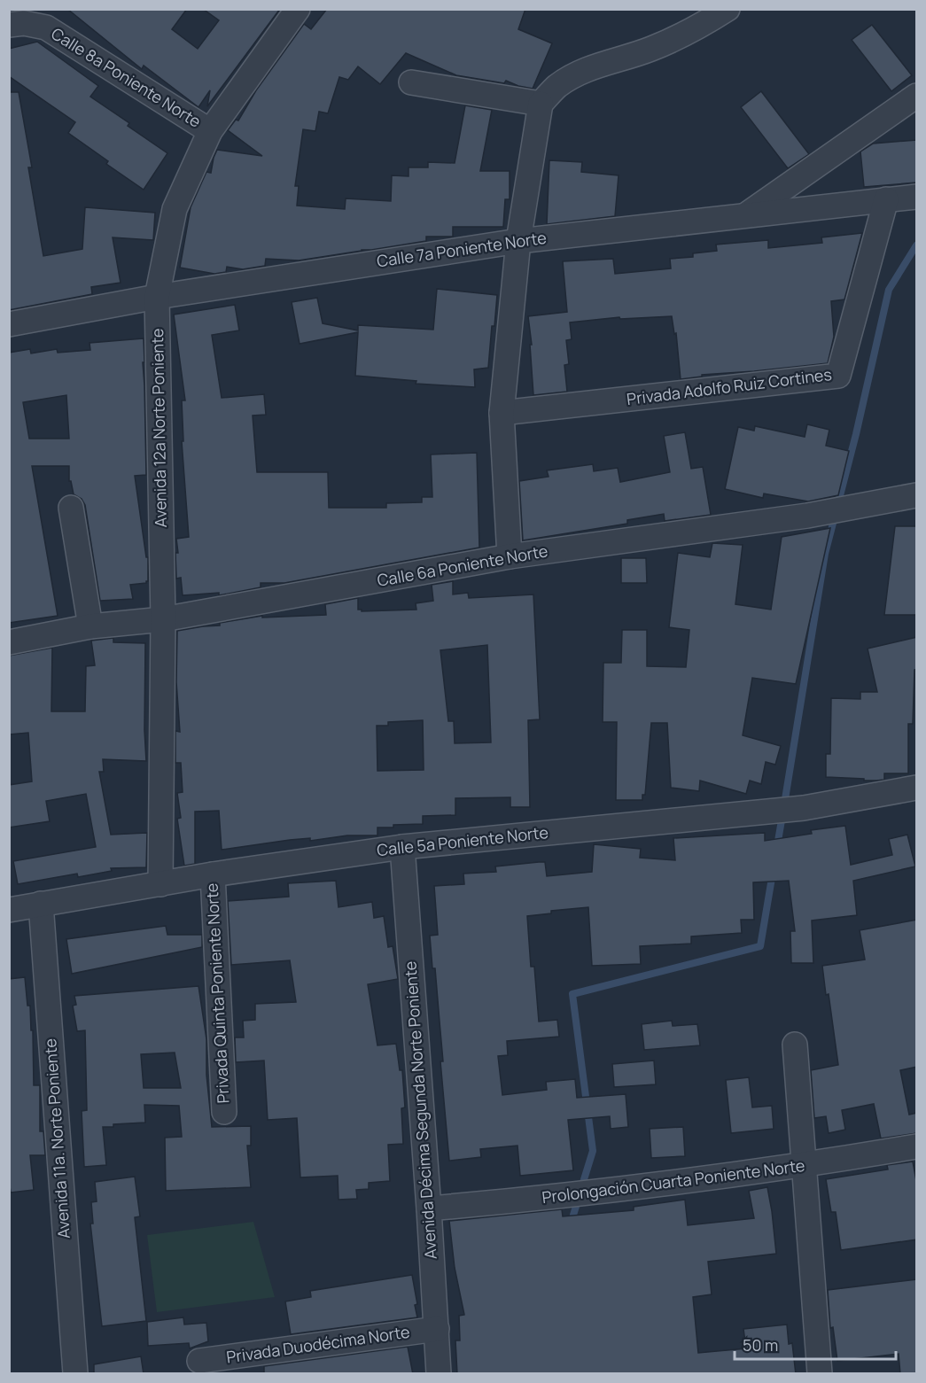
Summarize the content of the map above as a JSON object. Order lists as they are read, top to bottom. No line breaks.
{"streets":{"street":["Calle 8a Poniente Norte","Calle 7a Poniente Norte","Privada Adolfo Ruiz Cortines","Avenida 12a Norte Poniente","Calle 6a Poniente Norte","Calle 5a Poniente Norte","Privada Quinta Poniente Norte","Avenida Décima Segunda Norte Poniente","Avenida 11a. Norte Poniente","Prolongación Cuarta Poniente Norte","Privada Duodécima Norte"]},"crossings":[["Calle 8a Poniente Norte","Avenida 12a Norte Poniente"],["Calle 7a Poniente Norte","Privada Adolfo Ruiz Cortines"],["Calle 7a Poniente Norte","Avenida 12a Norte Poniente"],["Avenida 12a Norte Poniente","Calle 6a Poniente Norte"],["Avenida 12a Norte Poniente","Calle 5a Poniente Norte"],["Calle 5a Poniente Norte","Privada Quinta Poniente Norte"],["Calle 5a Poniente Norte","Avenida Décima Segunda Norte Poniente"],["Calle 5a Poniente Norte","Avenida 11a. Norte Poniente"],["Avenida Décima Segunda Norte Poniente","Prolongación Cuarta Poniente Norte"],["Avenida Décima Segunda Norte Poniente","Privada Duodécima Norte"]],"scale_bar":"50 m"}
